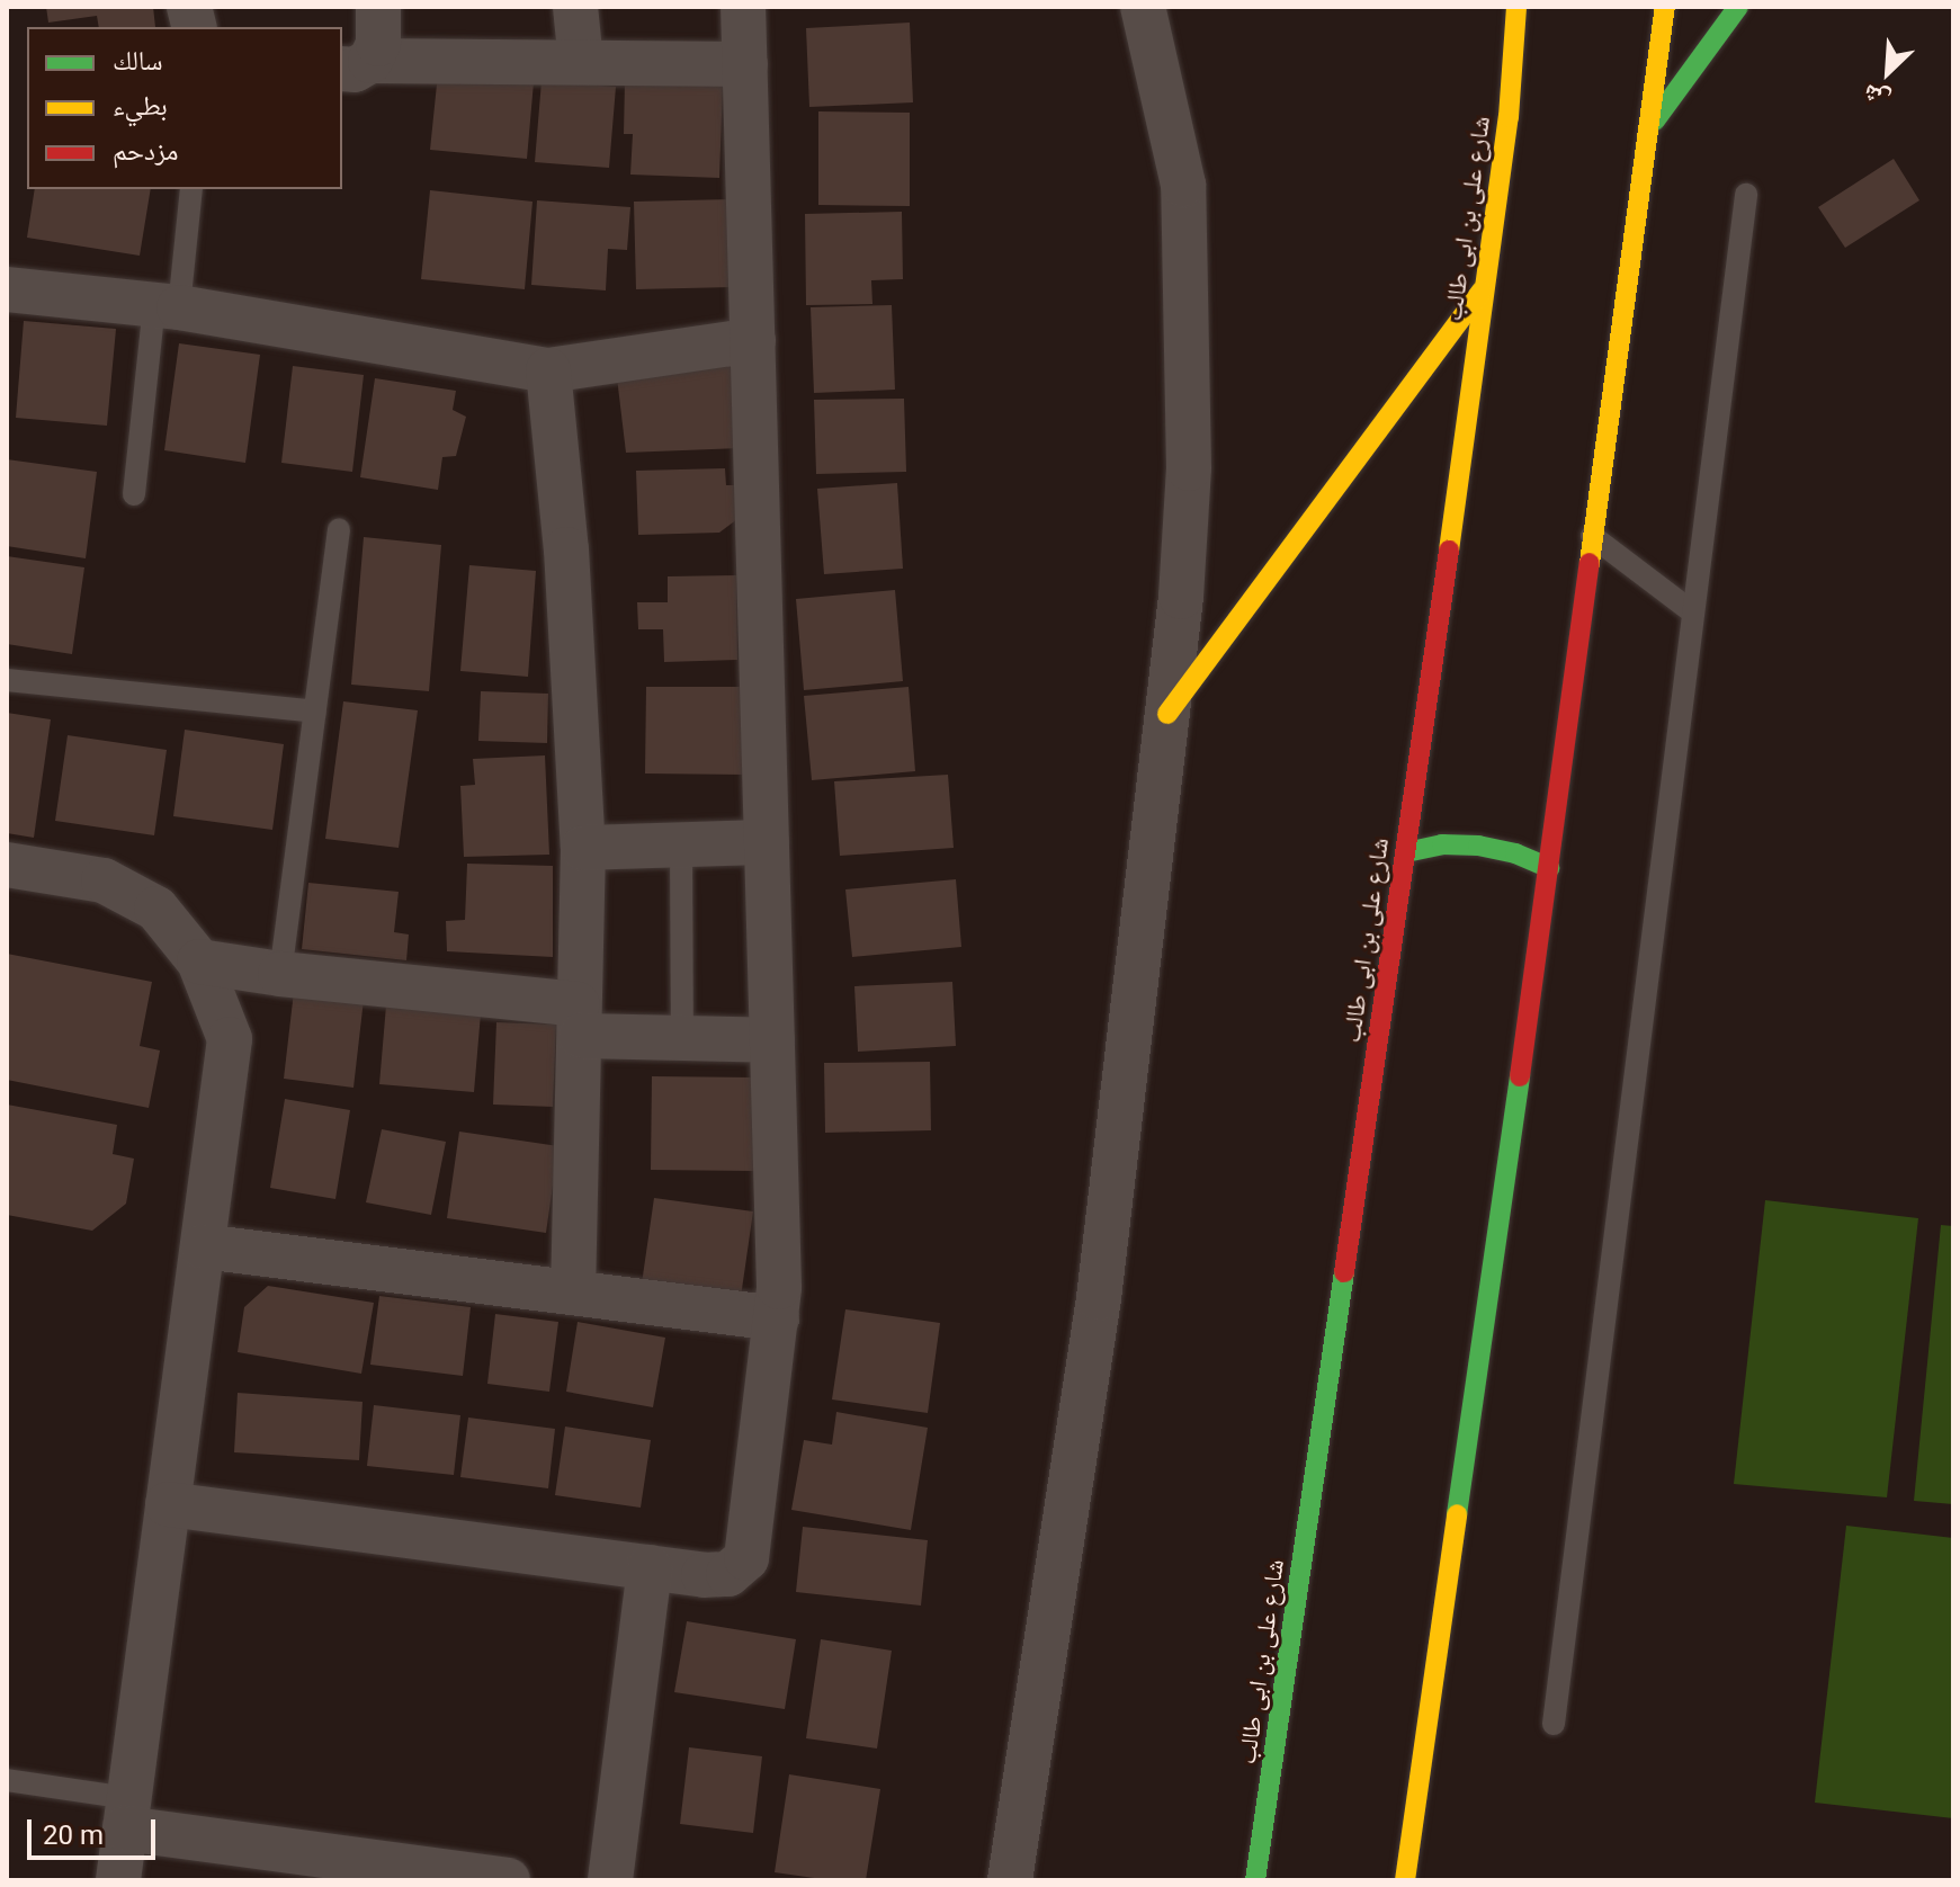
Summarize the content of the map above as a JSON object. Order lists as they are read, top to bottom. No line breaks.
{"streets":{"street":["شارع على بن ابى طالب"]},"legend":["سالك","بطيء","مزدحم"],"scale_bar":"20 m","north":"bottom left"}
